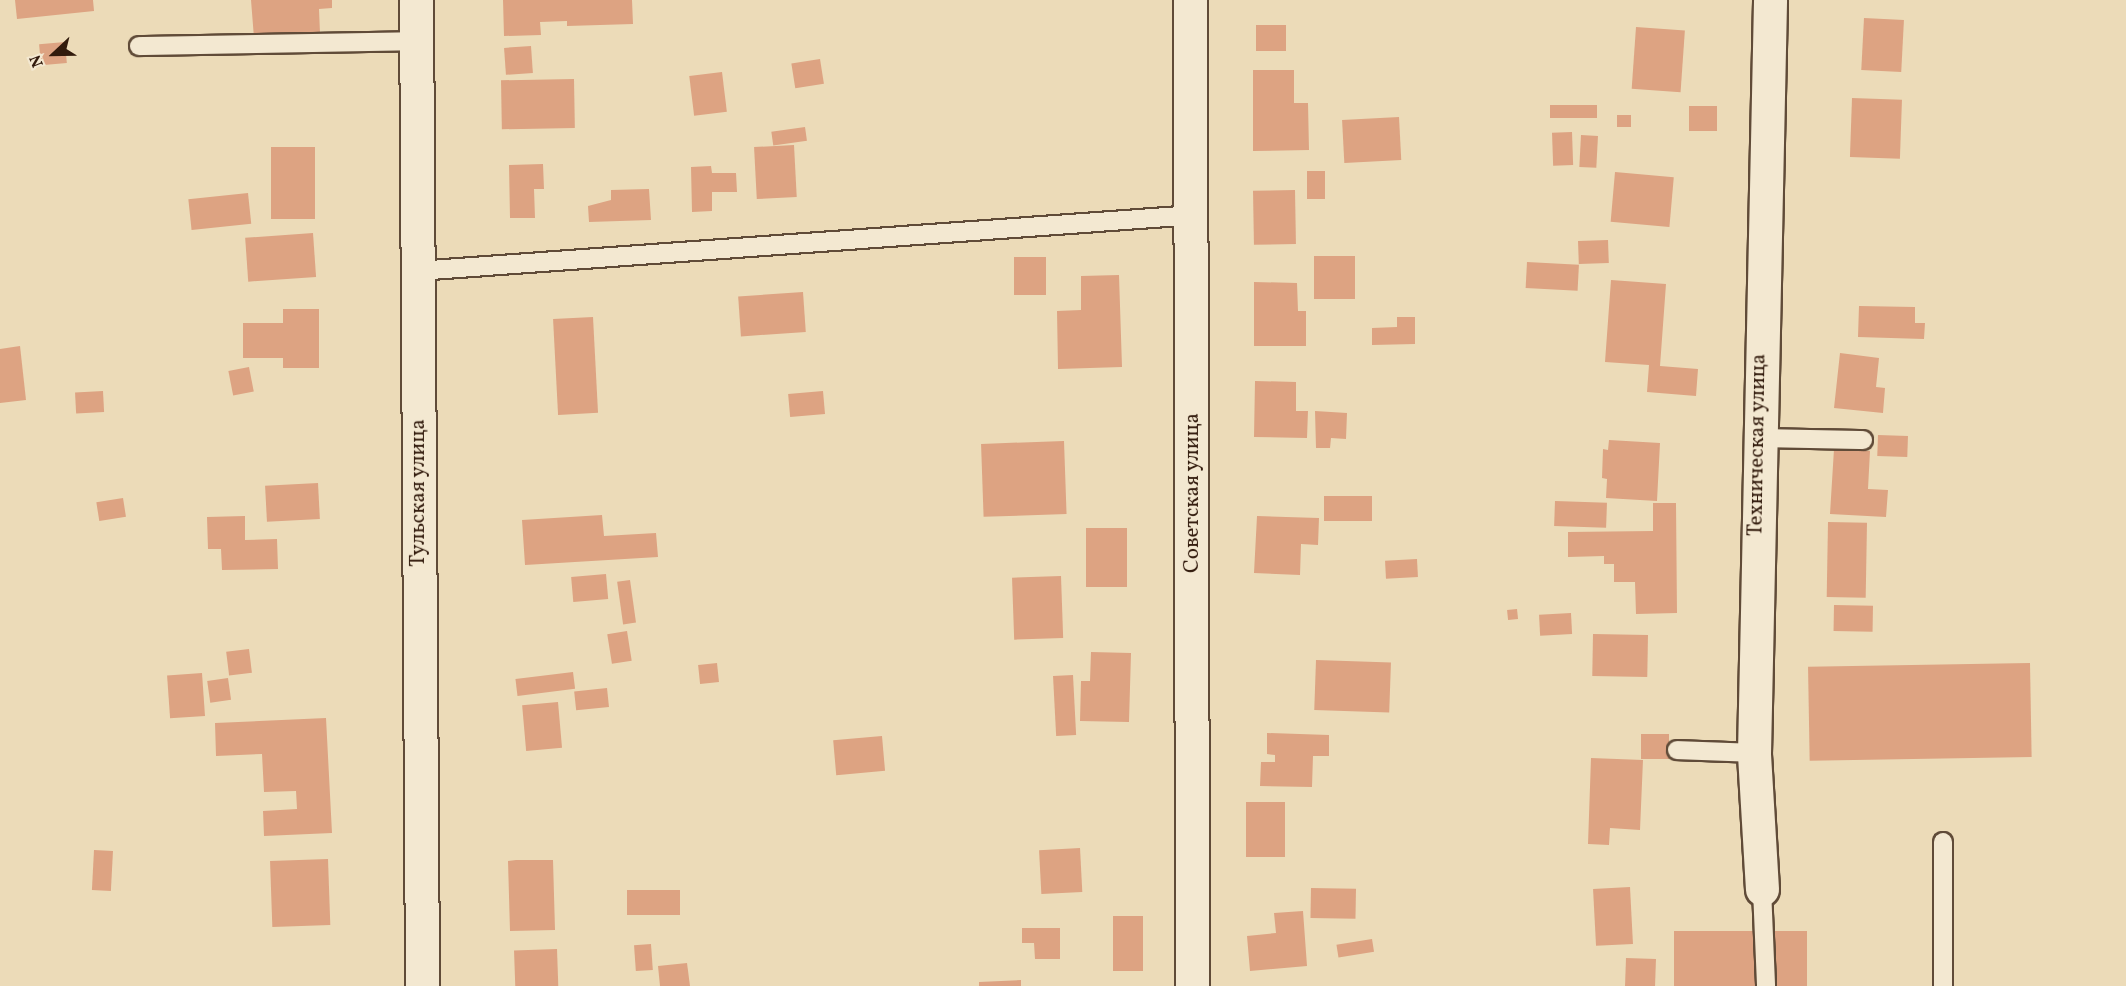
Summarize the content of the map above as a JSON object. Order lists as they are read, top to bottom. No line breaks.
{"streets":{"street":["Техническая улица","Тульская улица","Советская улица"]},"north":"left"}
